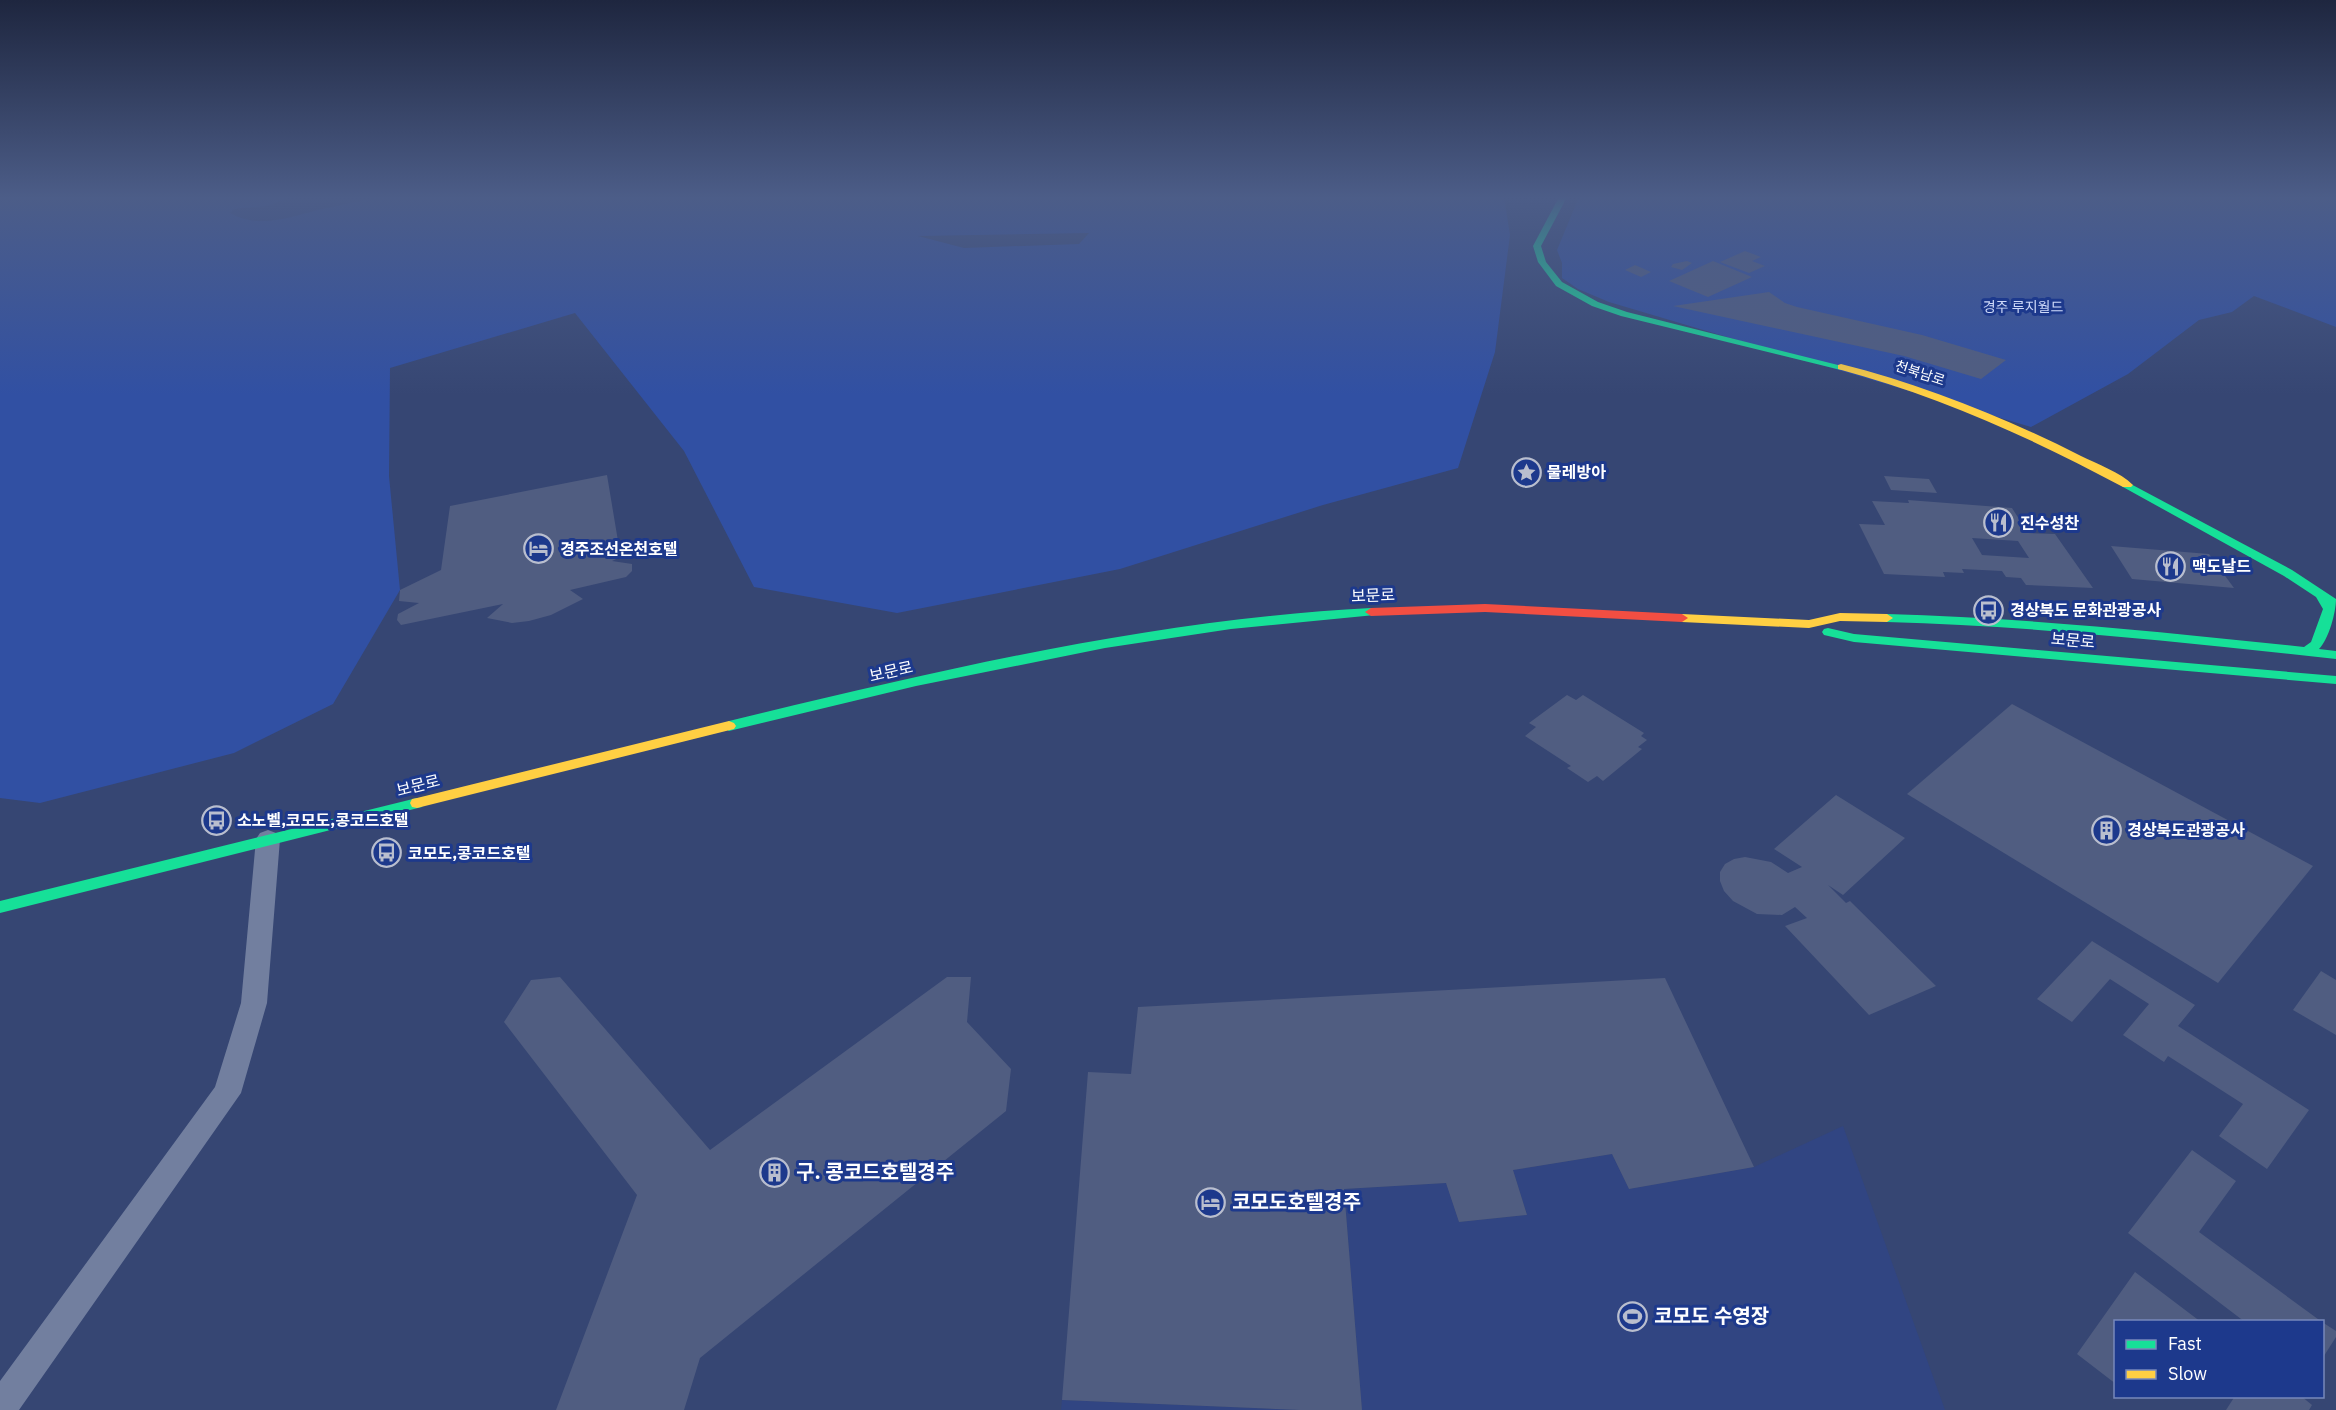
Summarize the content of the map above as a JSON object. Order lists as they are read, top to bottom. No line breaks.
{"streets":{"street":["천북남로","보문로"]},"parks":["경주 루지월드"],"places":{"place":["물레방아"],"restaurant":["진수성찬","맥도날드"],"hotel":["경주조선온천호텔","코모도호텔경주"],"bus stop":["경상북도 문화관광공사","소노벨,코모도,콩코드호텔","코모도,콩코드호텔"],"building":["경상북도관광공사","구. 콩코드호텔경주"],"sports":["코모도 수영장"]},"legend":["Fast","Slow"]}
